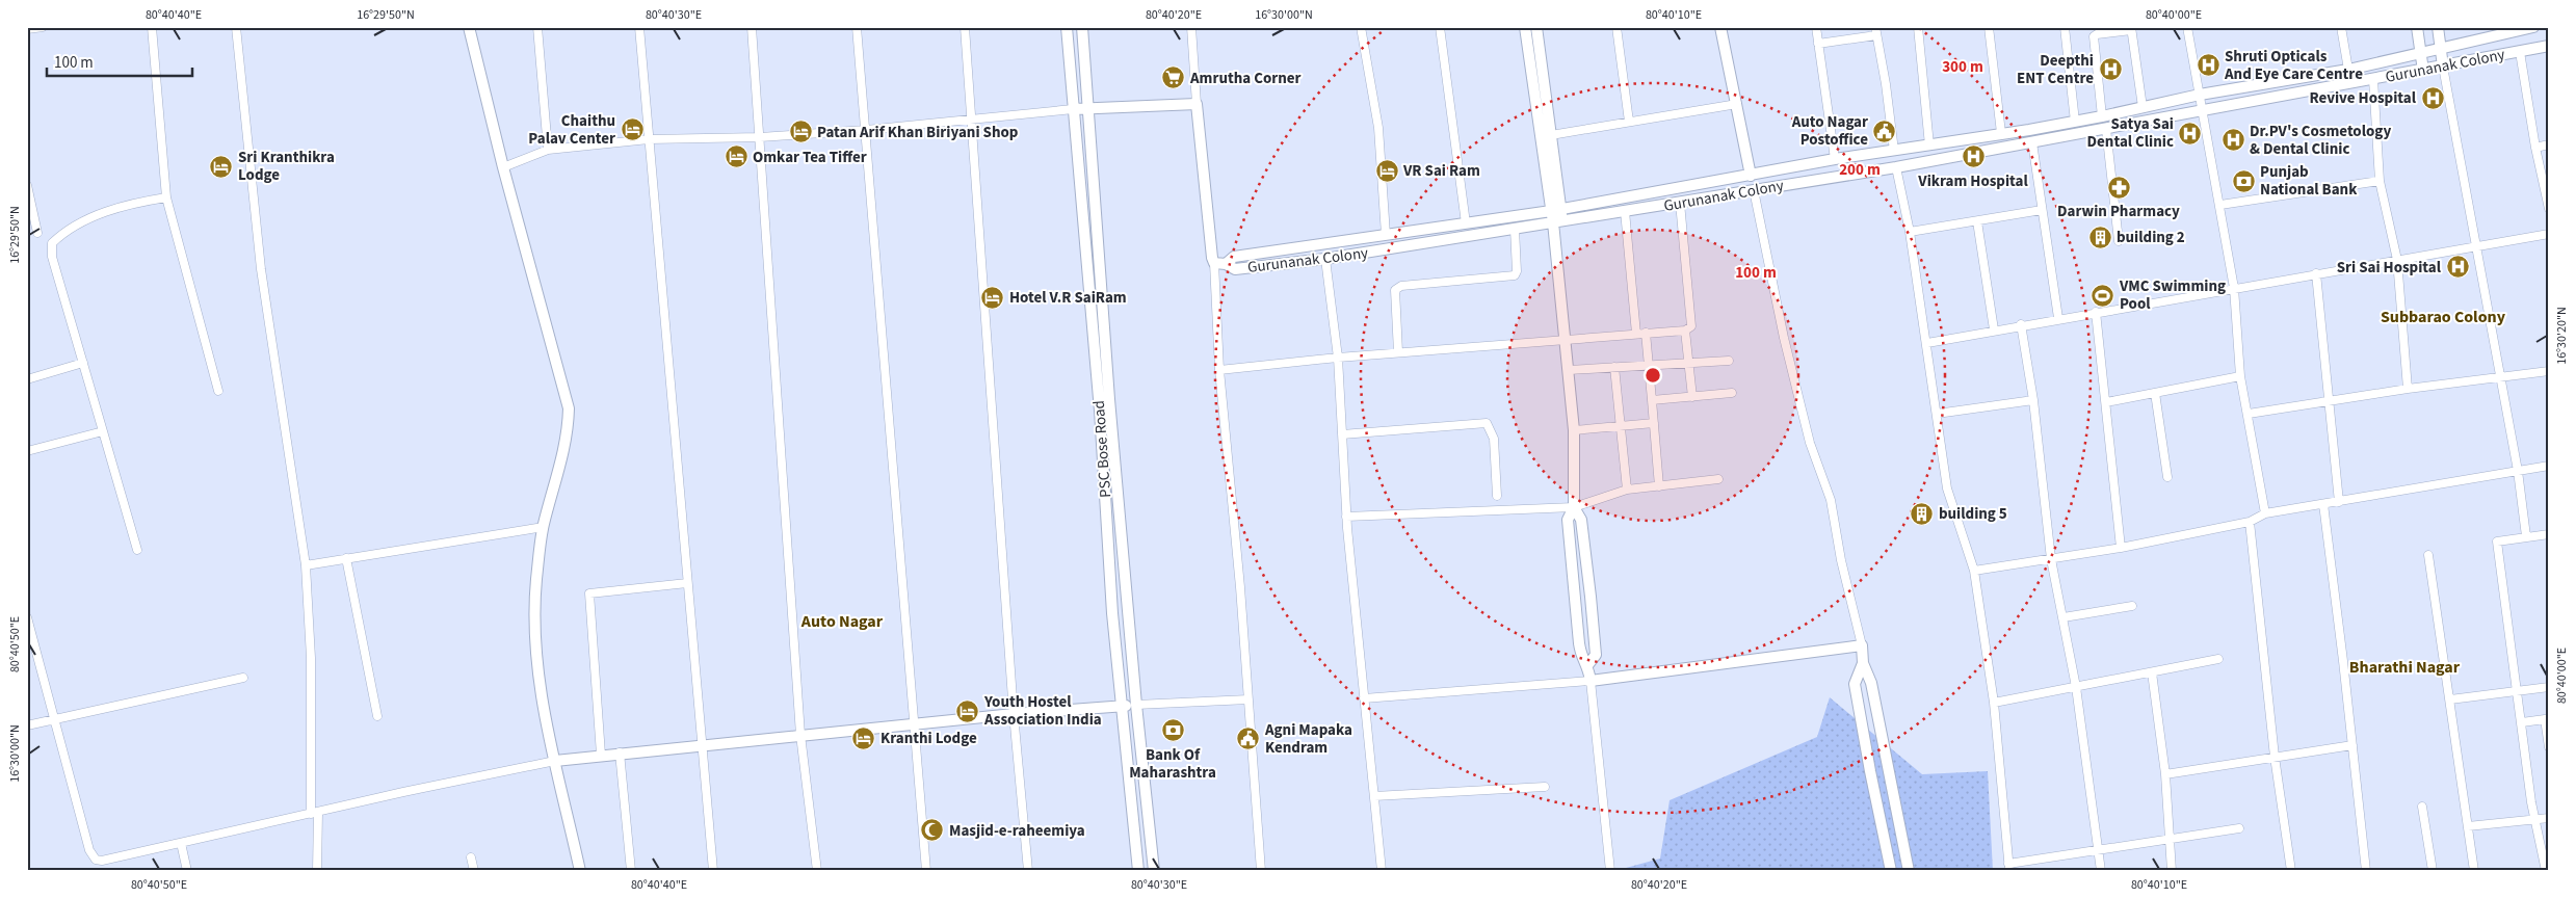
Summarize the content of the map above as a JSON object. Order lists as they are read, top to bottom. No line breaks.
{"streets":{"street":["Gurunanak Colony","PSC Bose Road"]},"districts":["Subbarao Colony","Auto Nagar","Bharathi Nagar"],"places":{"hospital":["Shruti Opticals And Eye Care Centre","Deepthi ENT Centre","Revive Hospital","Satya Sai Dental Clinic","Dr.PV's Cosmetology & Dental Clinic","Vikram Hospital","Sri Sai Hospital"],"supermarket":["Amrutha Corner"],"hotel":["Chaithu Palav Center","Patan Arif Khan Biriyani Shop","Omkar Tea Tiffer","Sri Kranthikra Lodge","VR Sai Ram","Hotel V.R SaiRam","Youth Hostel Association India","Kranthi Lodge"],"public building":["Auto Nagar Postoffice","Agni Mapaka Kendram"],"bank":["Punjab National Bank","Bank Of Maharashtra"],"pharmacy":["Darwin Pharmacy"],"building":["building 2","building 5"],"sports":["VMC Swimming Pool"],"mosque":["Masjid-e-raheemiya"]},"scale_bar":"100 m","coordinates":["80°40'40\"E","16°29'50\"N","80°40'30\"E","80°40'20\"E","16°30'00\"N","80°40'10\"E","80°40'00\"E","16°30'20\"N","80°40'50\"E"],"rings":["300 m","200 m","100 m"]}
